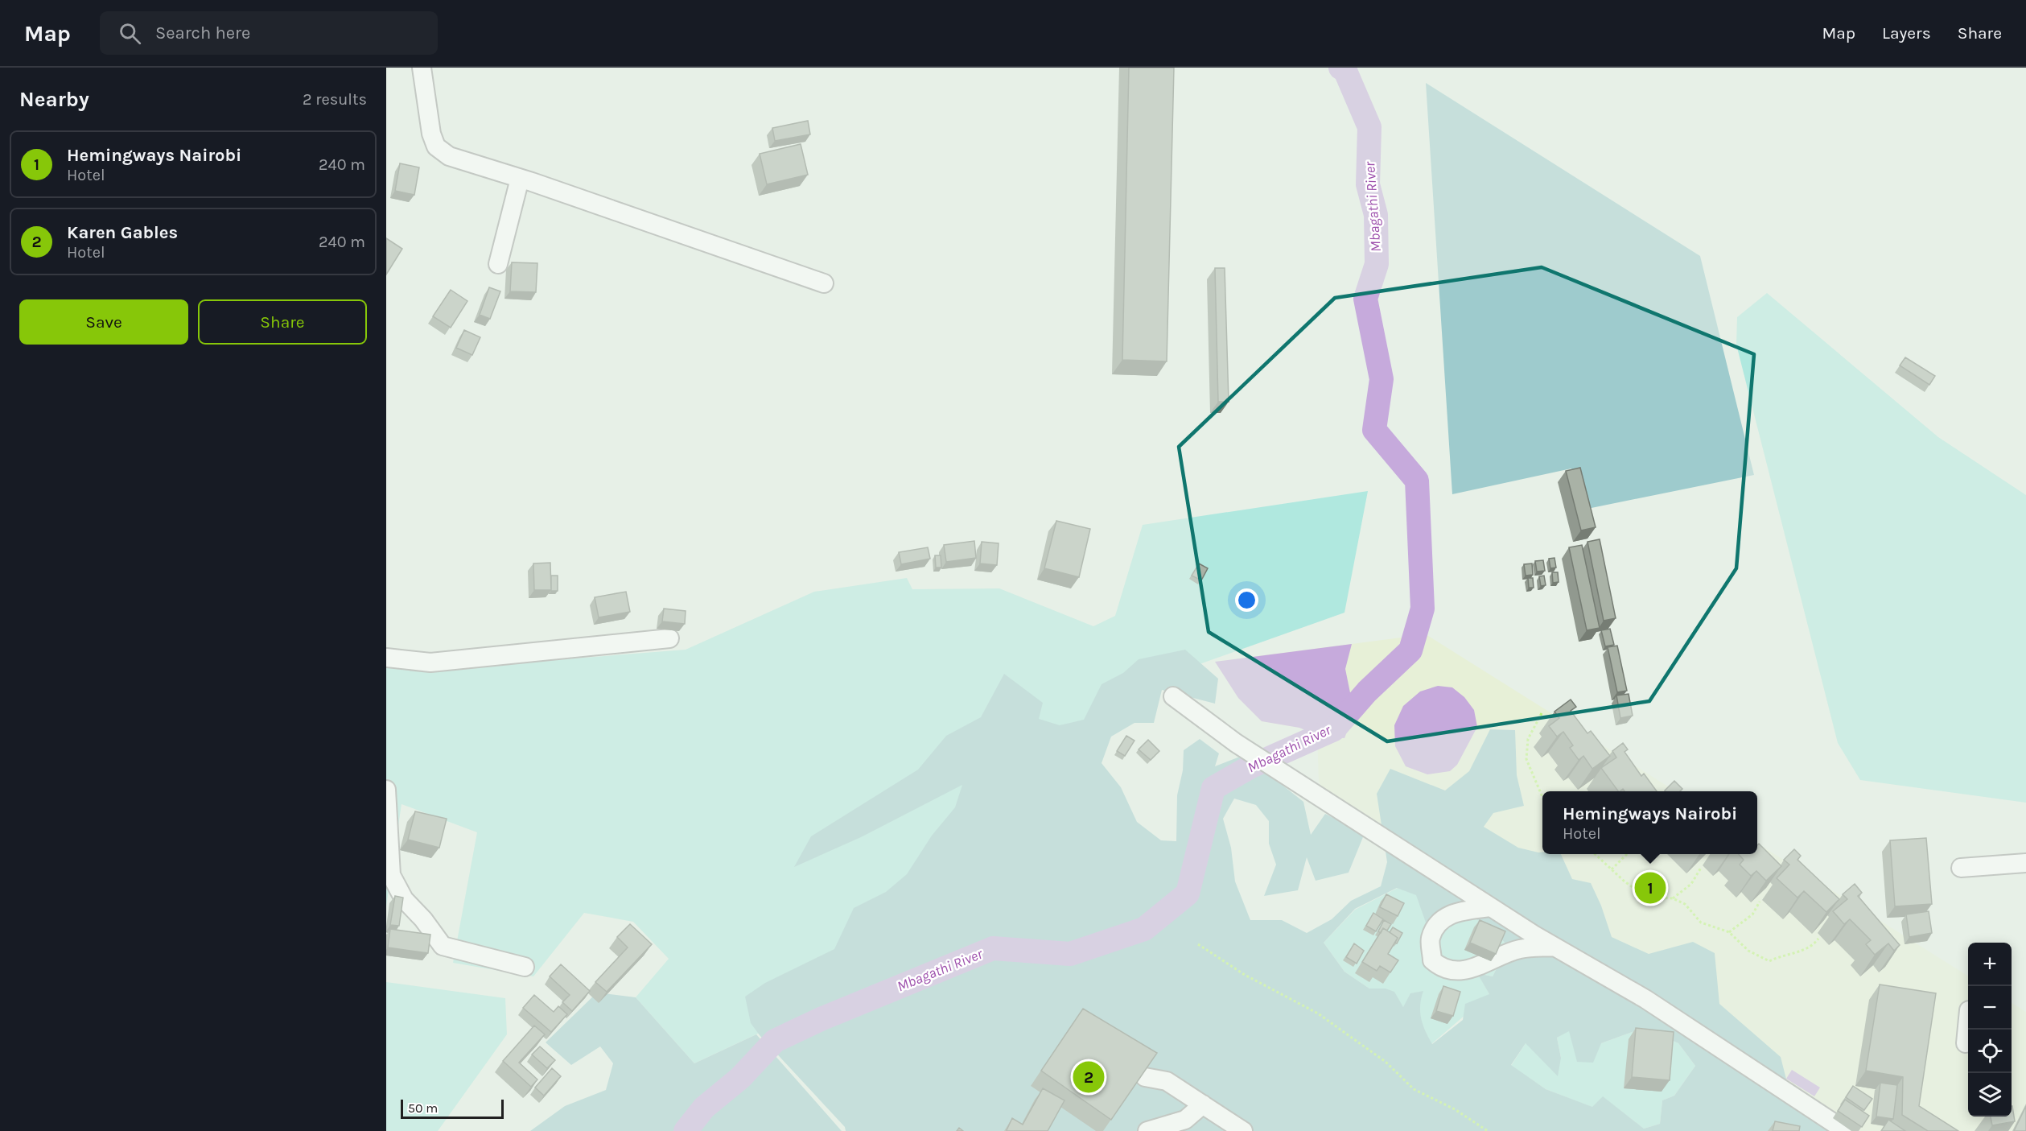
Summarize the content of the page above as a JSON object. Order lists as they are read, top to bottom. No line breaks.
{"water":["Mbagathi River"],"scale_bar":"50 m","page":{"header":"Map","search":"Search here","nav":["Map","Layers","Share"],"heading":["Nearby","2 results"],"list":[{"mark":"1","name":"Hemingways Nairobi","note":"Hotel","value":"240 m"},{"mark":"2","name":"Karen Gables","note":"Hotel","value":"240 m"}],"buttons":["Save","Share"],"popup":["Hemingways Nairobi","Hotel"],"pins":["1","2"],"map_buttons":["+","−"],"scale":"50 m"}}
